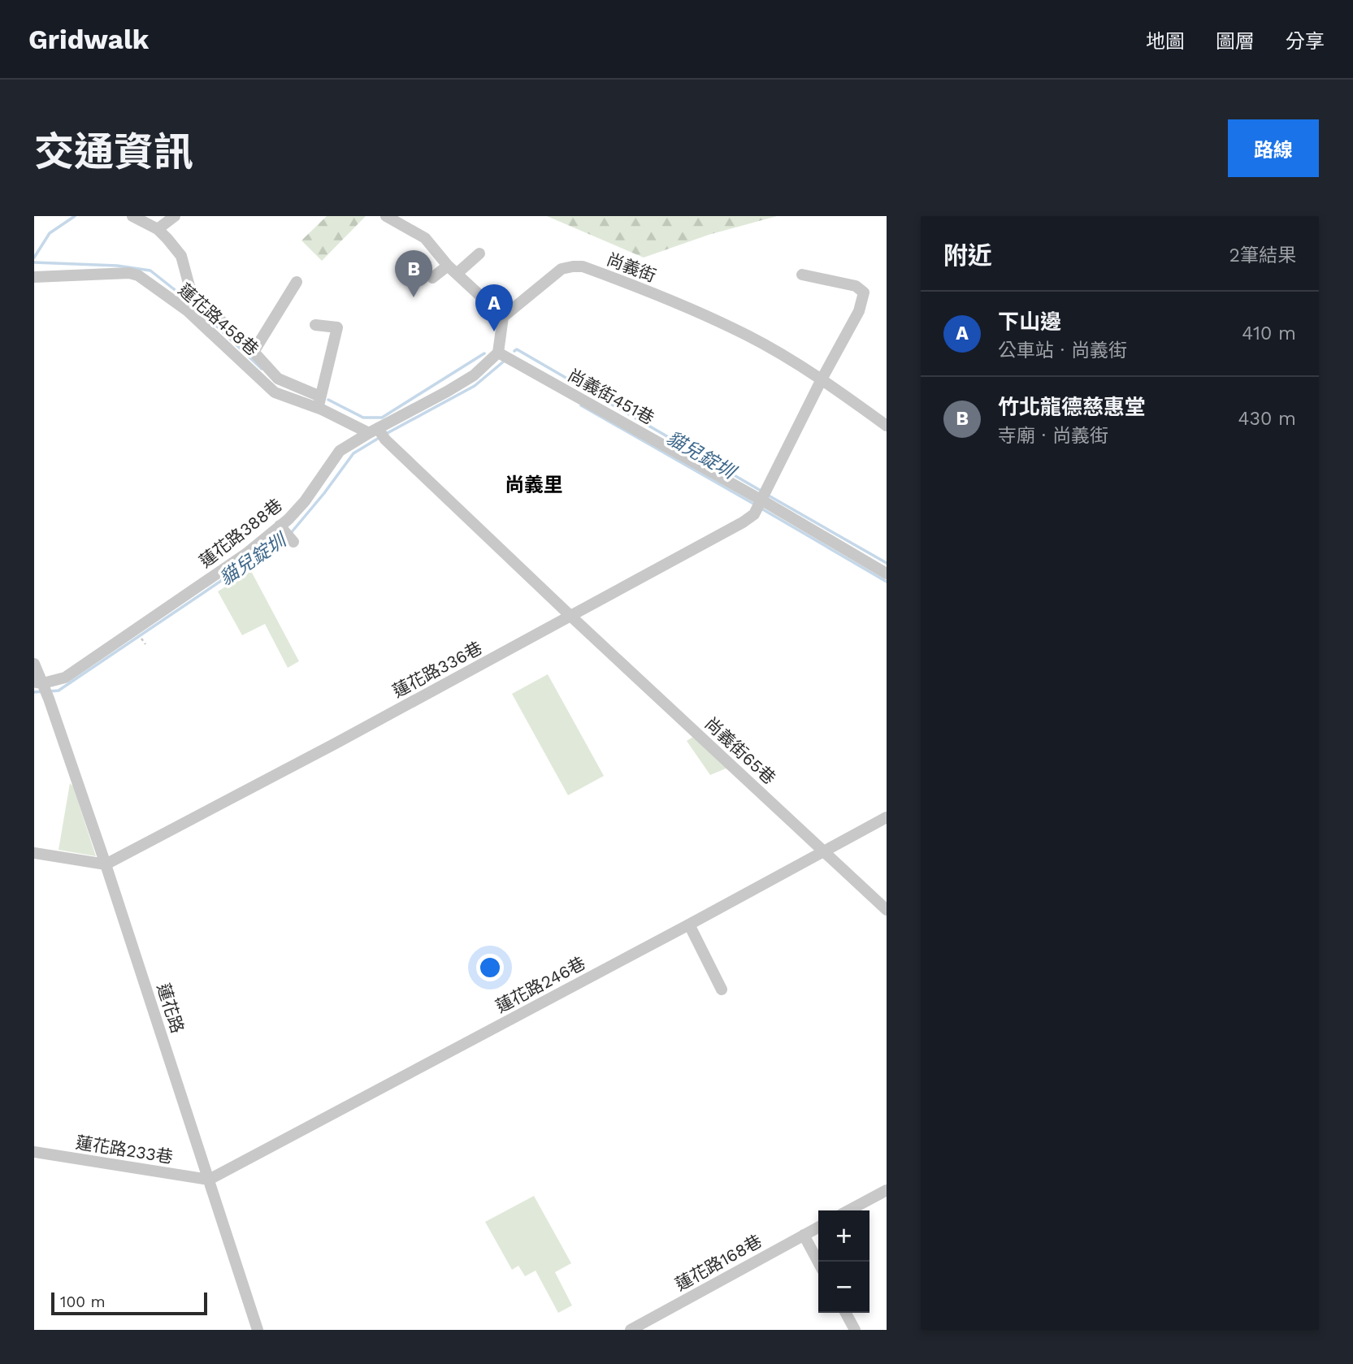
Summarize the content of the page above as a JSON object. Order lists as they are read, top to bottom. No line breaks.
{"streets":{"street":["尚義街","蓮花路458巷","尚義街451巷","蓮花路388巷","蓮花路336巷","尚義街65巷","蓮花路246巷","蓮花路","蓮花路233巷","蓮花路168巷"]},"crossings":[["尚義街","蓮花路336巷"],["蓮花路458巷","蓮花路388巷"],["蓮花路458巷","尚義街65巷"],["尚義街451巷","蓮花路388巷"],["尚義街451巷","蓮花路336巷"],["蓮花路388巷","尚義街65巷"],["蓮花路388巷","蓮花路"],["蓮花路336巷","尚義街65巷"],["蓮花路336巷","蓮花路"],["尚義街65巷","蓮花路246巷"],["蓮花路246巷","蓮花路"],["蓮花路246巷","蓮花路233巷"],["蓮花路","蓮花路233巷"]],"districts":["尚義里"],"water":["貓兒錠圳"],"scale_bar":"100 m","page":{"header":"Gridwalk","nav":["地圖","圖層","分享"],"title":"交通資訊","buttons":"路線","heading":["附近","2筆結果"],"pins":["B","A"],"list":[{"mark":"A","name":"下山邊","note":"公車站 · 尚義街","value":"410 m"},{"mark":"B","name":"竹北龍德慈惠堂","note":"寺廟 · 尚義街","value":"430 m"}],"map_buttons":["+","−"],"scale":"100 m"}}
